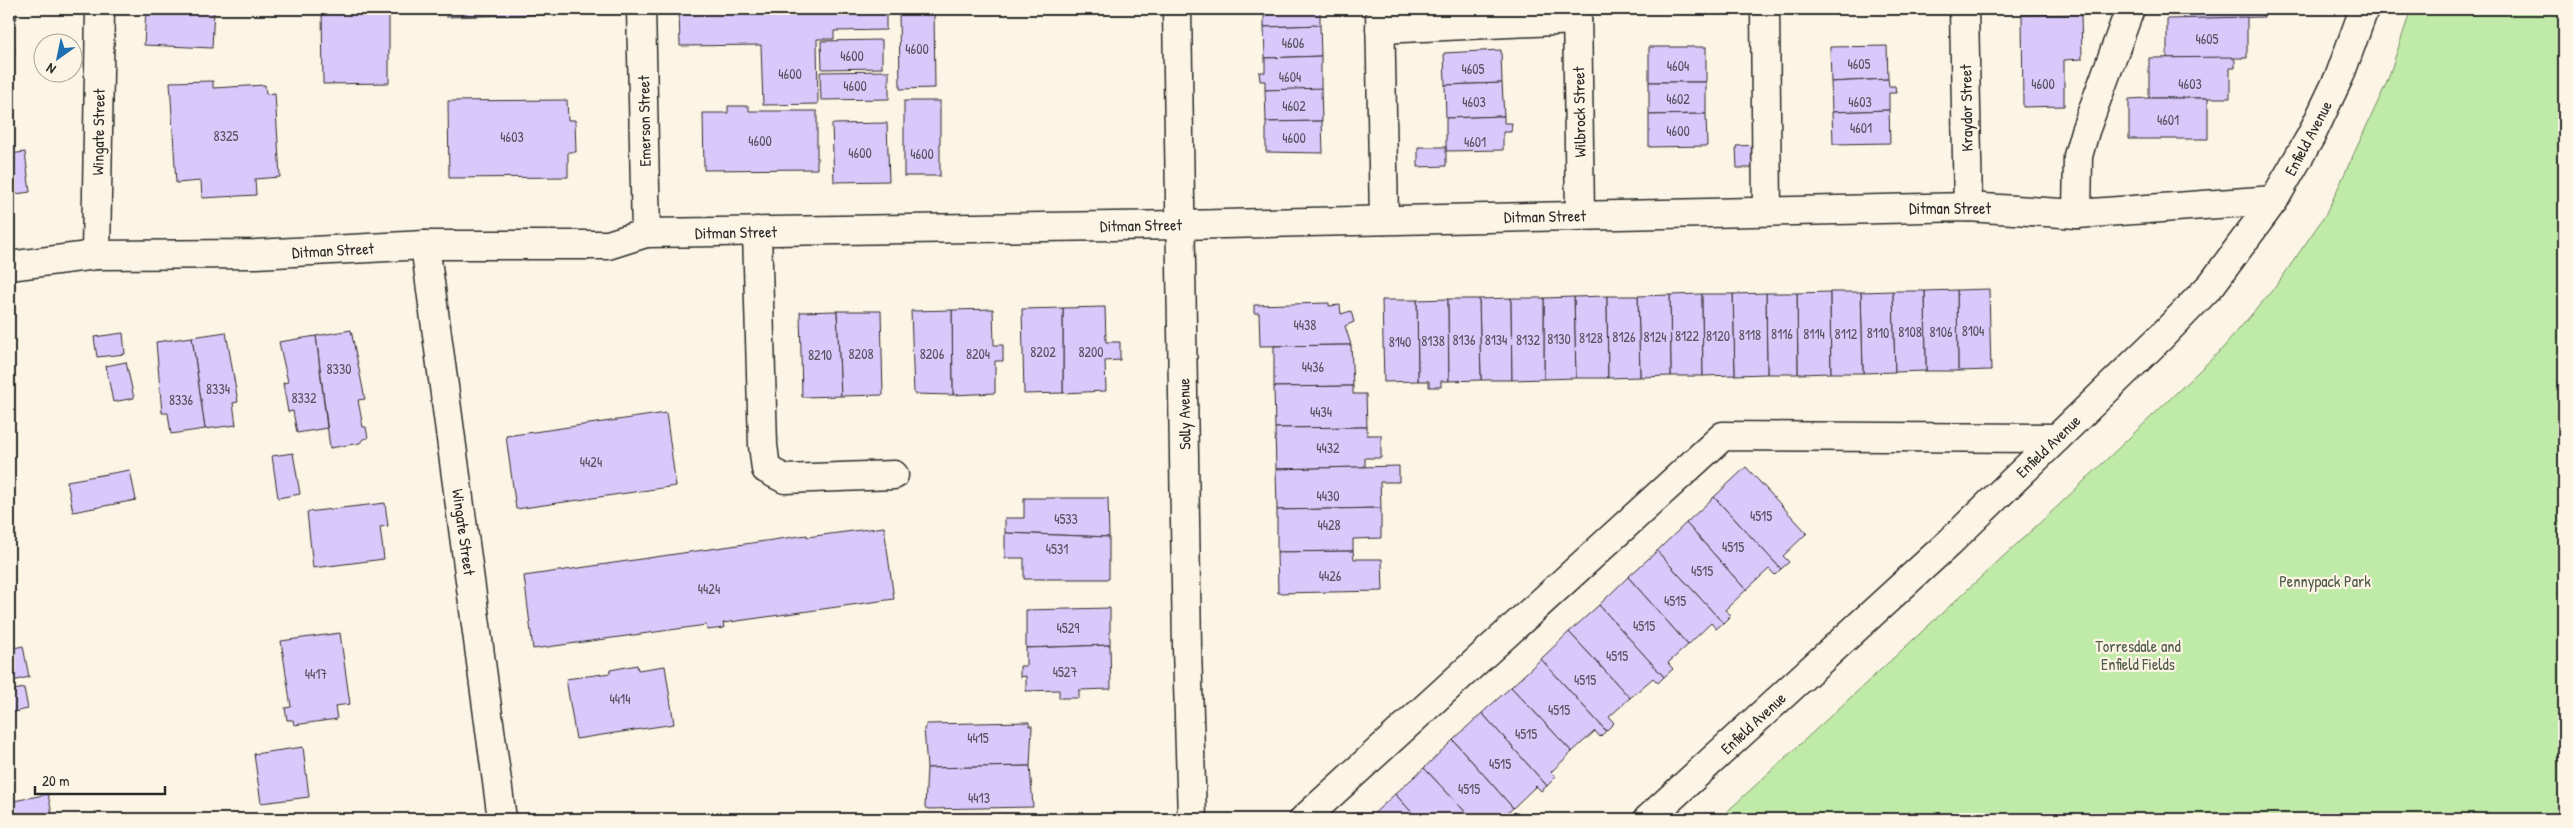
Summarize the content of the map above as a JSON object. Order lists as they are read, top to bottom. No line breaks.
{"streets":{"street":["Kraydor Street","Wilbrock Street","Emerson Street","Wingate Street","Enfield Avenue","Ditman Street","Solly Avenue"]},"crossings":[["Kraydor Street","Ditman Street"],["Wilbrock Street","Ditman Street"],["Emerson Street","Ditman Street"],["Wingate Street","Ditman Street"],["Enfield Avenue","Ditman Street"],["Ditman Street","Solly Avenue"]],"parks":["Pennypack Park","Torresdale and Enfield Fields"],"house_numbers":["4605","4606","4600","4600","4605","4604","4605","4600","4604","4600","4603","4600","4602","4603","4603","4602","4601","4601","4600","8325","4603","4600","4600","4601","4600","4600","4438","8104","8108","8106","8110","8116","8114","8112","8118","8122","8120","8126","8124","8128","8130","8136","8134","8132","8138","8140","8202","8200","8208","8206","8204","8210","4436","8330","8334","8332","8336","4434","4432","4424","4430","4515","4533","4428","4515","4531","4515","4426","4424","4515","4515","4529","4515","4527","4417","4515","4414","4515","4515","4415","4515","4515","4413"],"scale_bar":"20 m","north":"bottom left"}
